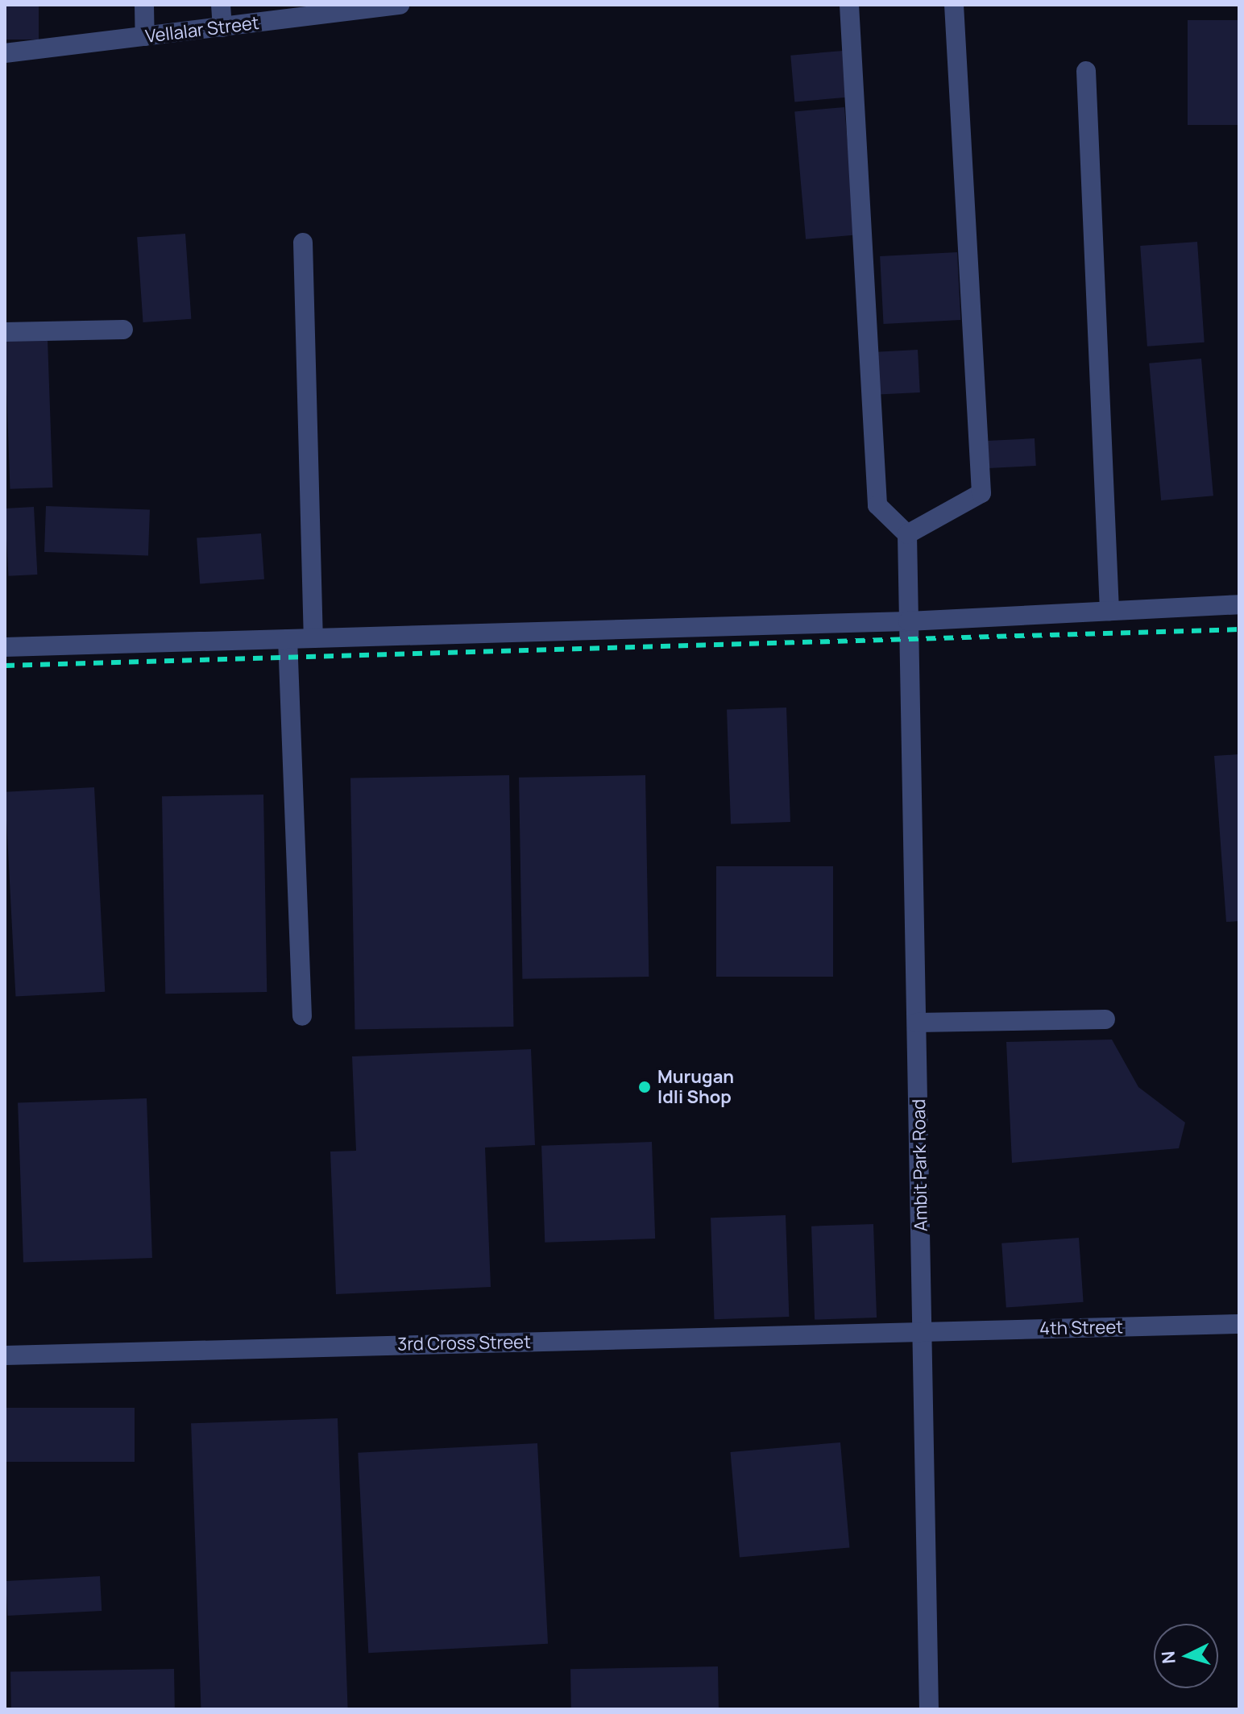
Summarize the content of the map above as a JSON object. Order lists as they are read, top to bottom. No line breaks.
{"streets":{"street":["Vellalar Street","Ambit Park Road","4th Street","3rd Cross Street"]},"crossings":[["Ambit Park Road","4th Street"],["Ambit Park Road","3rd Cross Street"],["4th Street","3rd Cross Street"]],"places":["Murugan Idli Shop"],"north":"left"}
